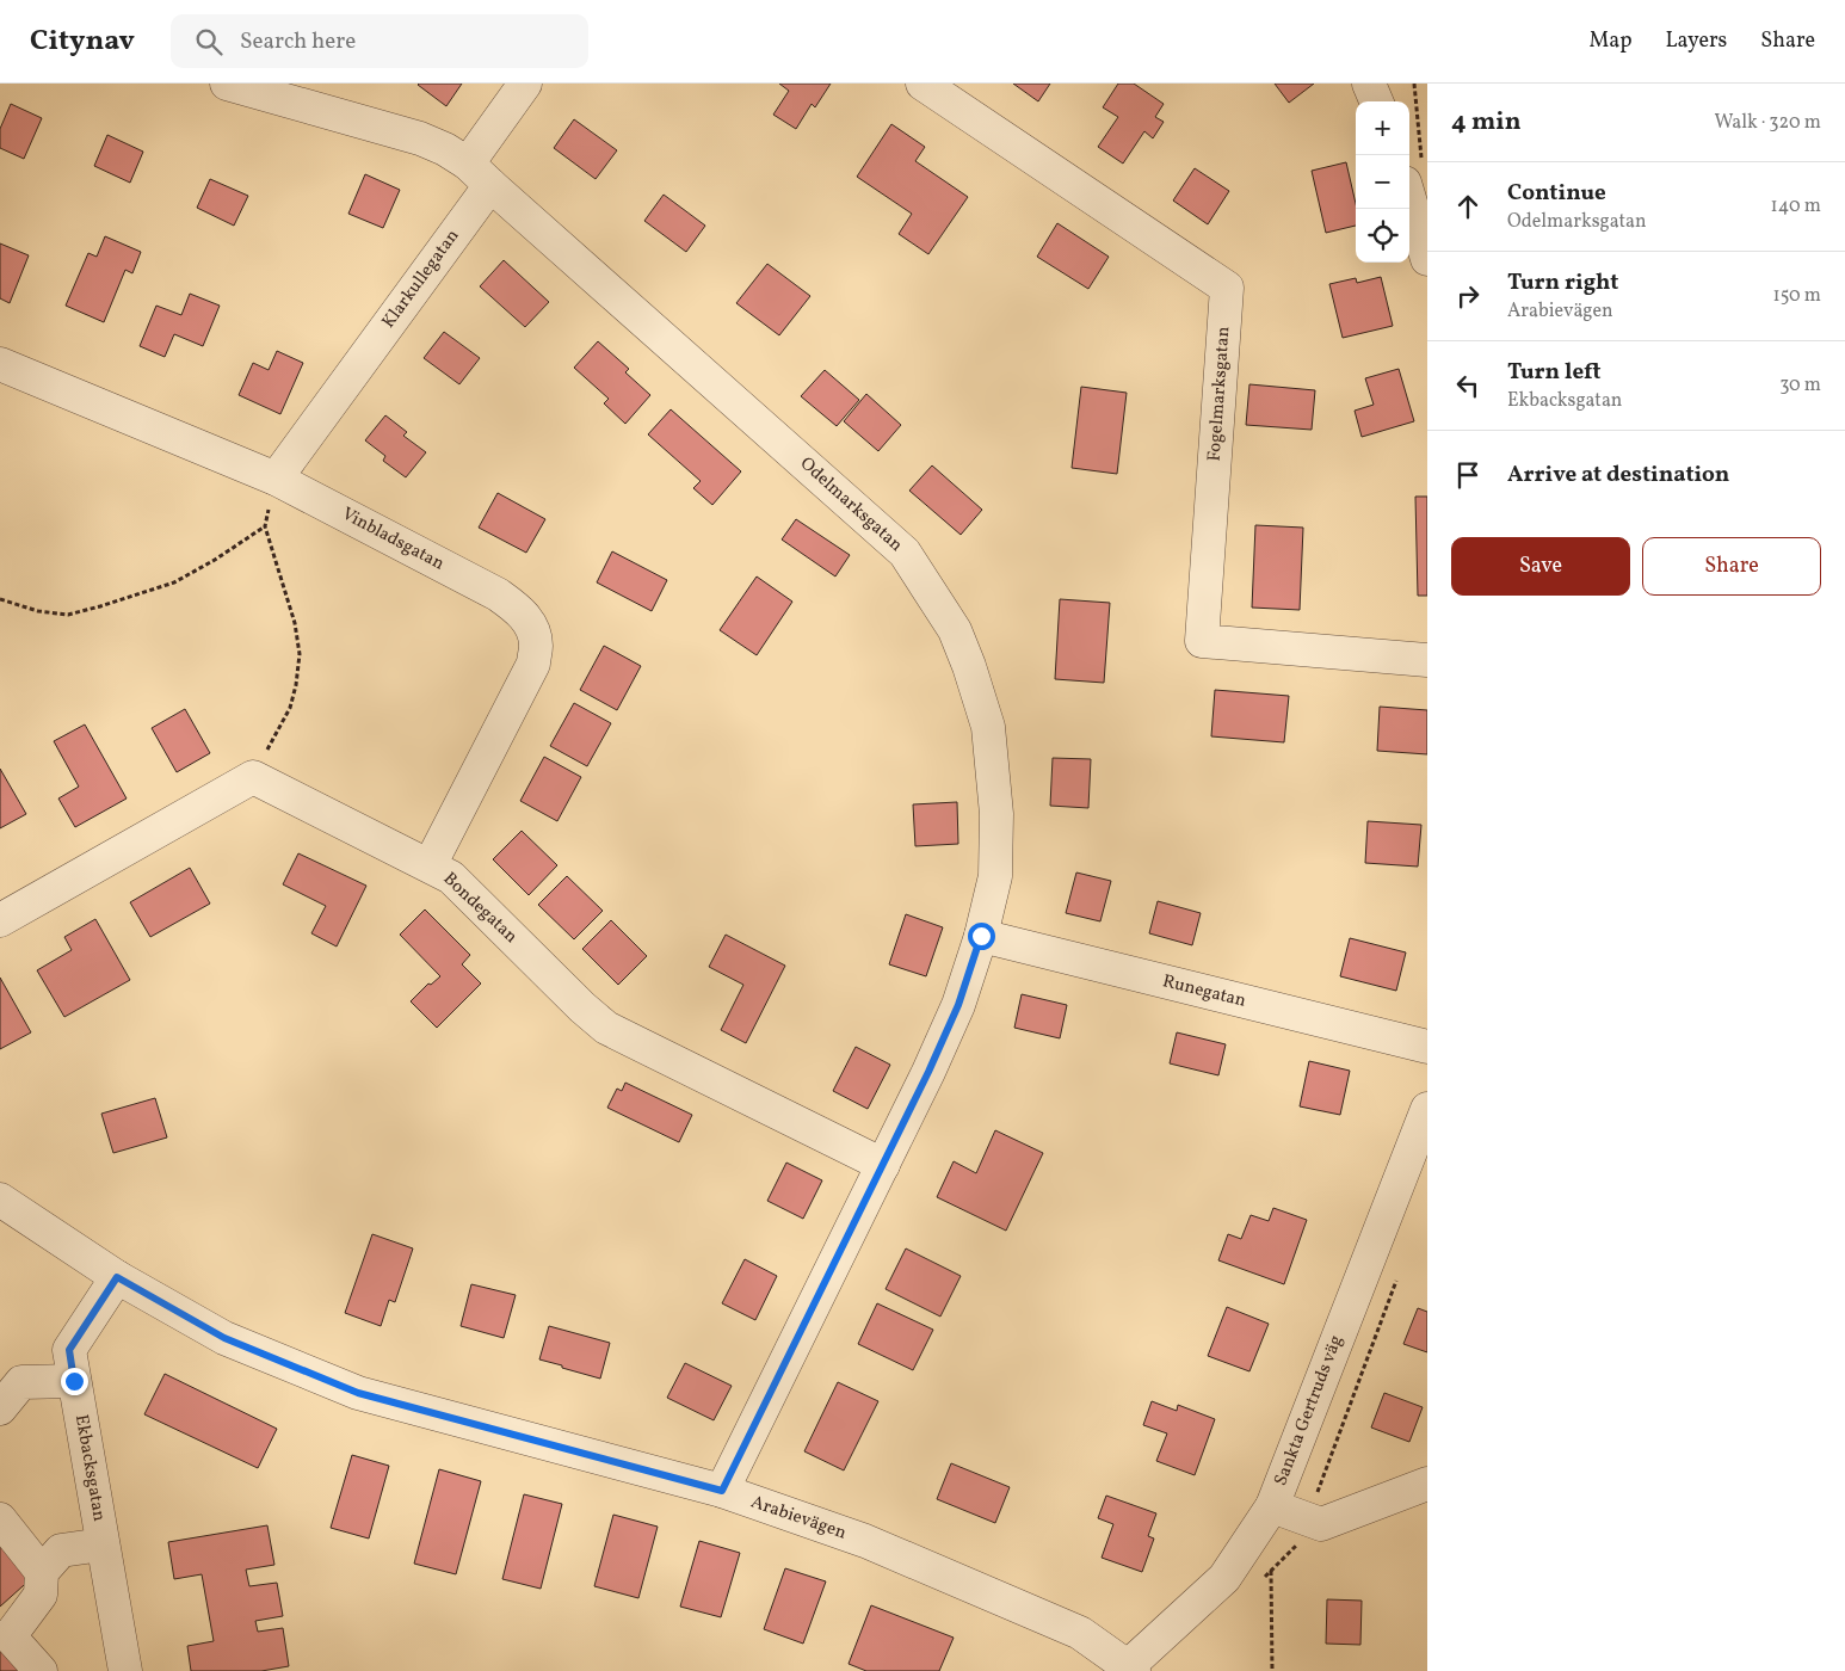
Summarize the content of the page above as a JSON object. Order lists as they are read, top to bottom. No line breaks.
{"streets":{"street":["Klarkullegatan","Fogelmarksgatan","Odelmarksgatan","Vinbladsgatan","Bondegatan","Runegatan","Sankta Gertruds väg","Ekbacksgatan","Arabievägen"]},"crossings":[["Klarkullegatan","Odelmarksgatan"],["Klarkullegatan","Vinbladsgatan"],["Odelmarksgatan","Bondegatan"],["Odelmarksgatan","Runegatan"],["Odelmarksgatan","Arabievägen"],["Vinbladsgatan","Bondegatan"],["Sankta Gertruds väg","Arabievägen"],["Ekbacksgatan","Arabievägen"]],"page":{"header":"Citynav","search":"Search here","nav":["Map","Layers","Share"],"heading":["4 min","Walk · 320 m"],"map_buttons":["+","−"],"list":[["Continue","Odelmarksgatan","140 m"],["Turn right","Arabievägen","150 m"],["Turn left","Ekbacksgatan","30 m"],"Arrive at destination"],"buttons":["Save","Share"]}}
